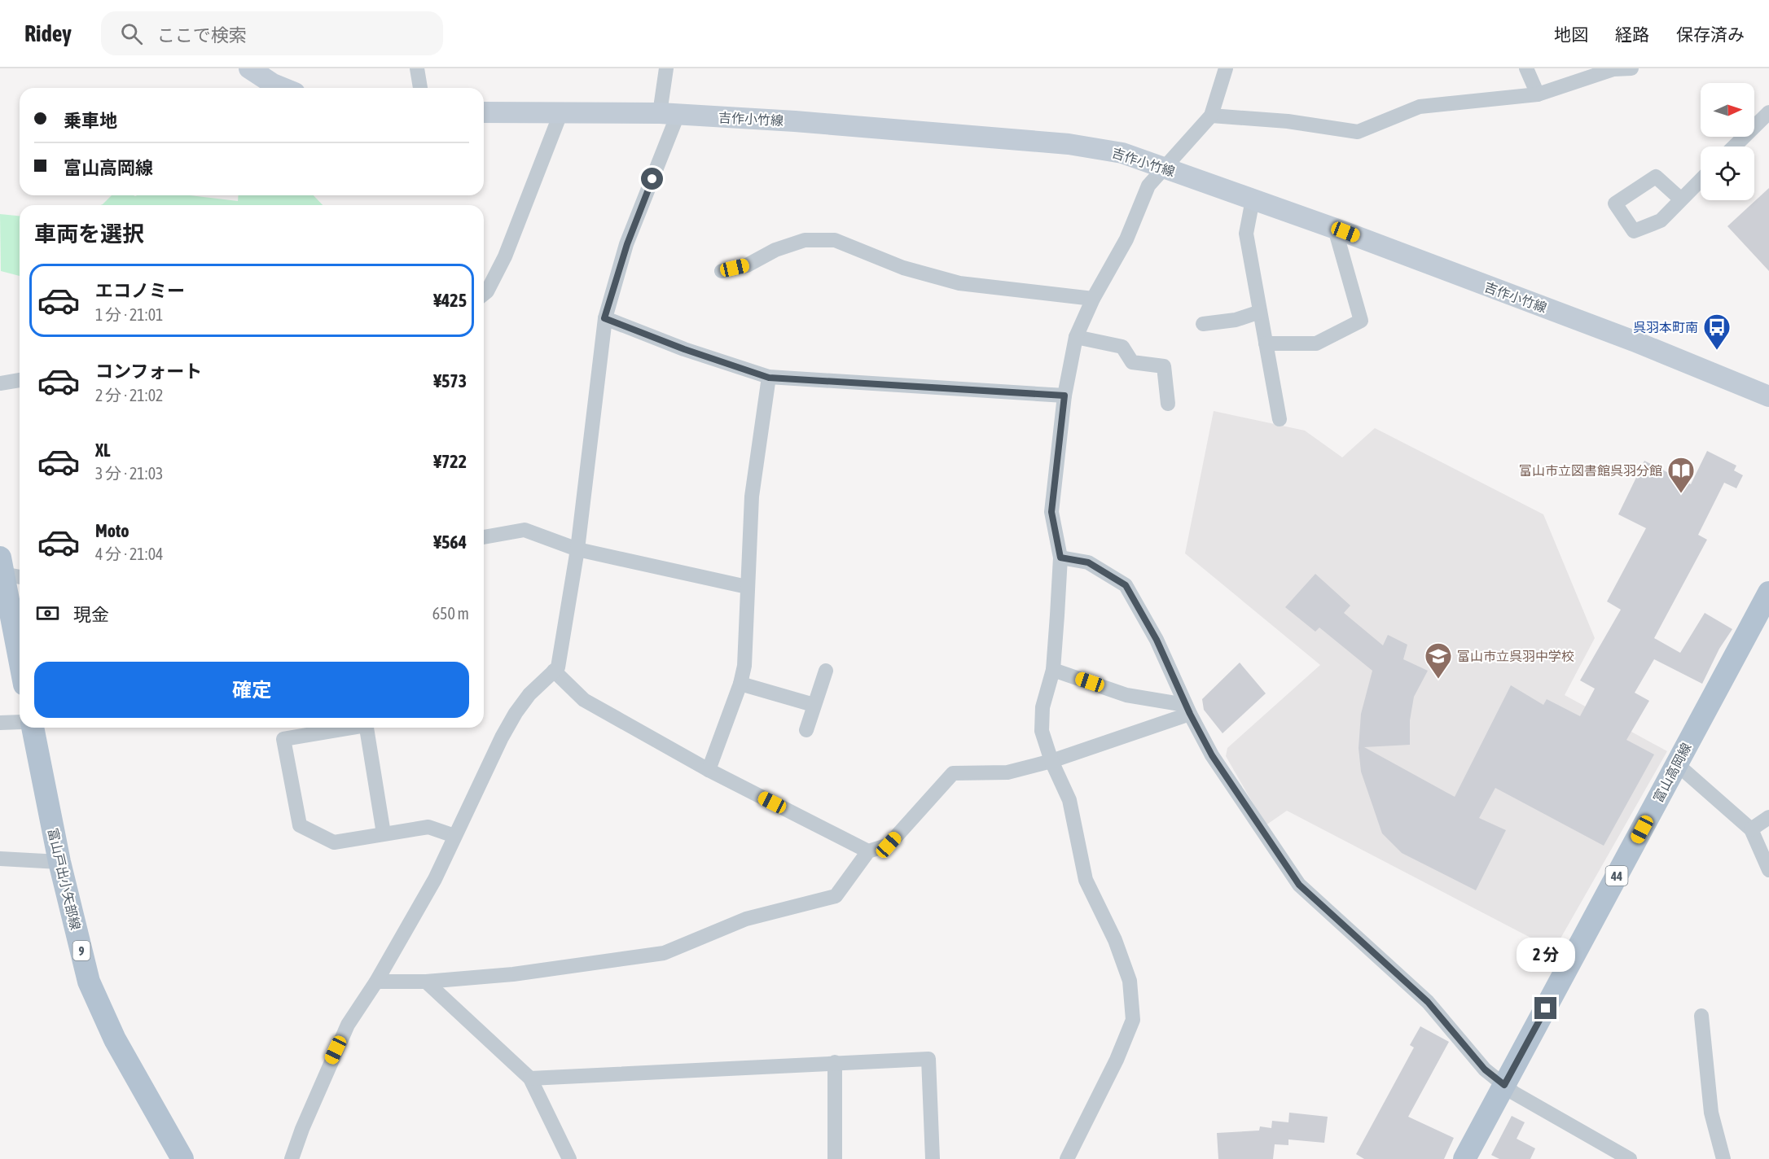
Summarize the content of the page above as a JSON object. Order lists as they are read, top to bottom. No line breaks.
{"streets":{"main road":["吉作小竹線","富山高岡線","44","富山戸出小矢部線","9"]},"places":{"bus stop":["呉羽本町南"],"library":["富山市立図書館呉羽分館"],"school or university":["富山市立呉羽中学校"]},"north":"right","page":{"header":"Ridey","search":"ここで検索","nav":["地図","経路","保存済み"],"banner":["乗車地","富山高岡線"],"heading":"車両を選択","list":[{"name":"エコノミー","note":"1 分 · 21:01","value":"¥425"},{"name":"コンフォート","note":"2 分 · 21:02","value":"¥573"},{"name":"XL","note":"3 分 · 21:03","value":"¥722"},{"name":"Moto","note":"4 分 · 21:04","value":"¥564"}],"pay":["現金","650 m"],"buttons":"確定","bubble":"2 分"}}
